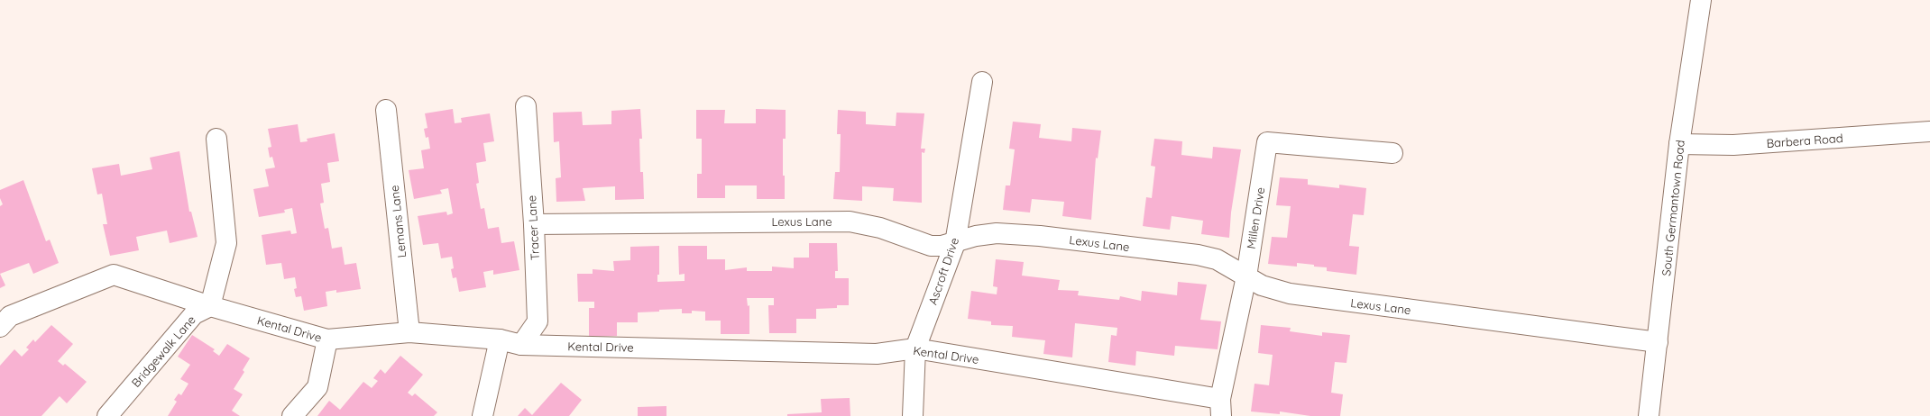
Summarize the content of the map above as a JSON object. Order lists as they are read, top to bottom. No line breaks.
{"streets":{"street":["Barbera Road","South Germantown Road","Millen Drive","Lemans Lane","Lexus Lane","Tracer Lane","Ascroft Drive","Kental Drive","Bridgewalk Lane"]},"crossings":[["Barbera Road","South Germantown Road"],["South Germantown Road","Lexus Lane"],["Millen Drive","Lexus Lane"],["Millen Drive","Kental Drive"],["Lemans Lane","Kental Drive"],["Lexus Lane","Tracer Lane"],["Lexus Lane","Ascroft Drive"],["Tracer Lane","Kental Drive"],["Ascroft Drive","Kental Drive"],["Kental Drive","Bridgewalk Lane"]]}
